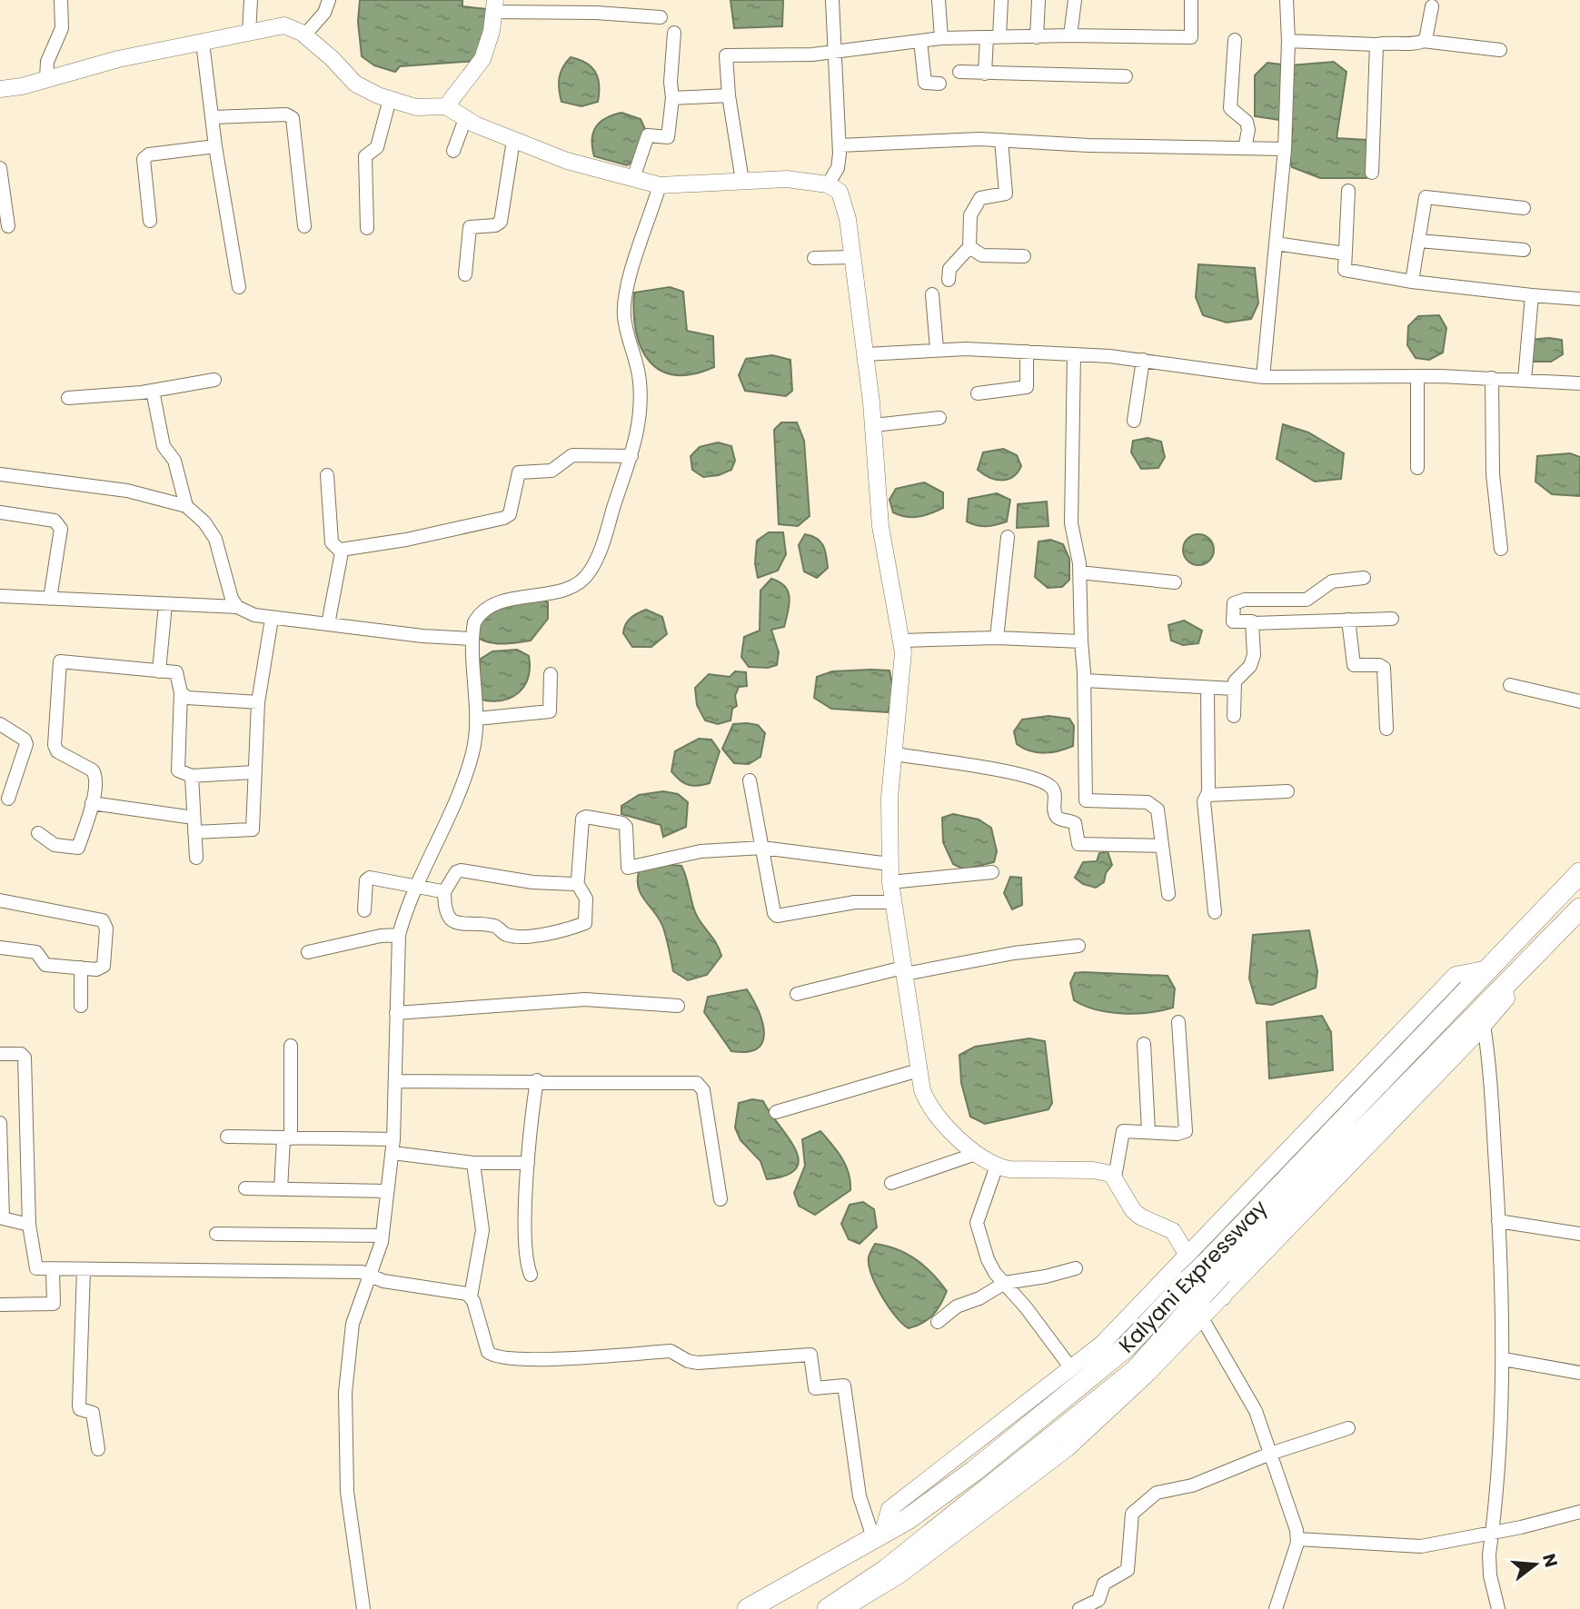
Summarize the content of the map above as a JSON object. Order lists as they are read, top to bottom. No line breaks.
{"streets":{"highway":["Kalyani Expressway"]},"north":"right"}
